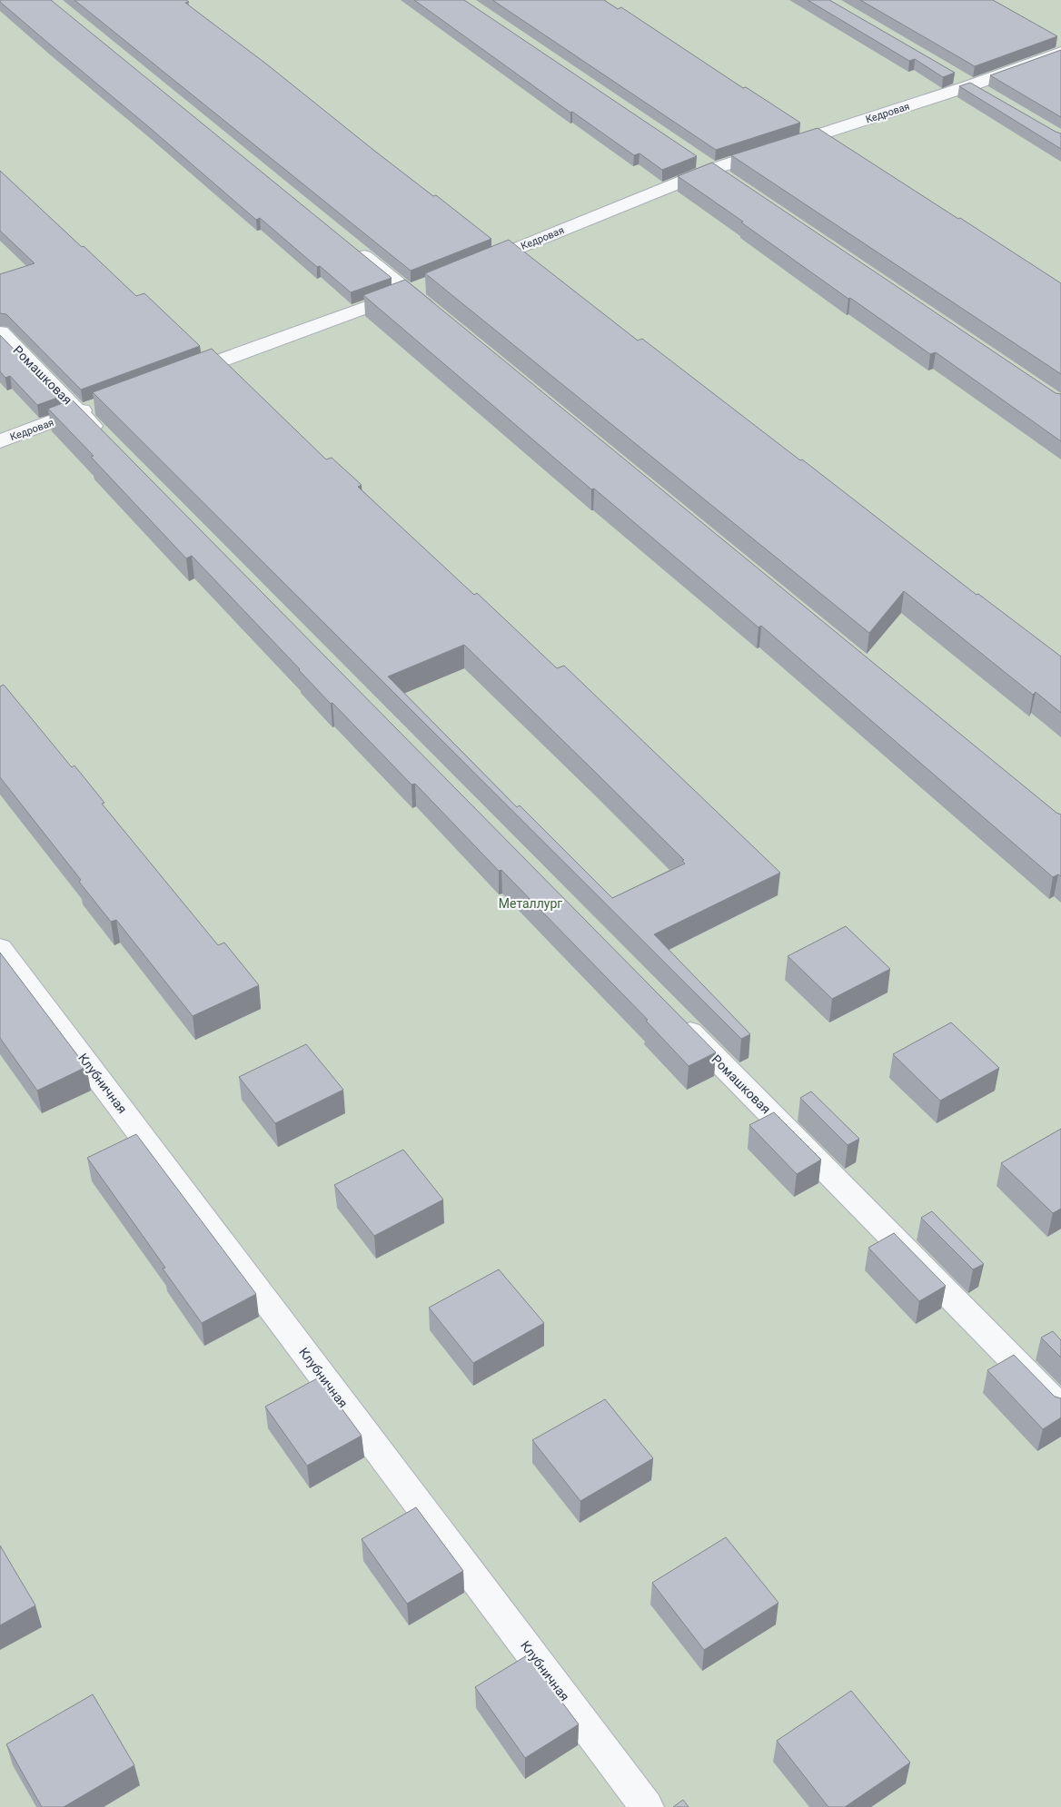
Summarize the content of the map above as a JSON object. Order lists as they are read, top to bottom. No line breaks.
{"streets":{"street":["Кедровая","Ромашковая","Клубничная"]},"crossings":[["Кедровая","Ромашковая"]],"parks":["Металлург"]}
